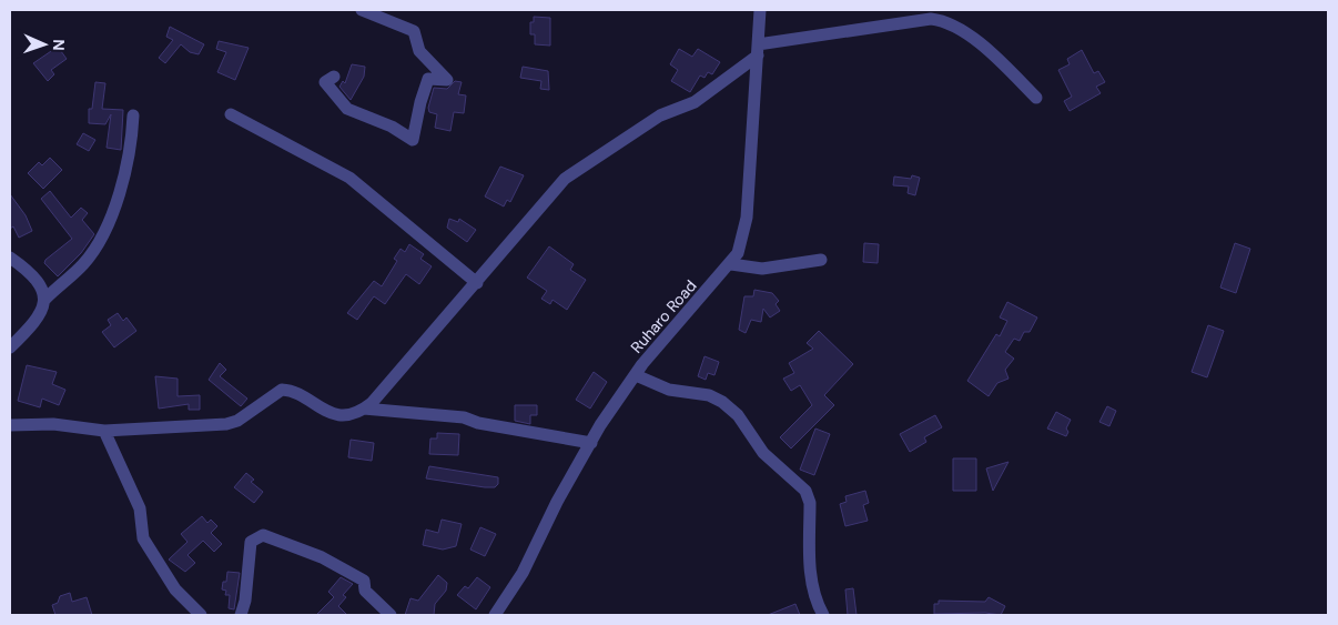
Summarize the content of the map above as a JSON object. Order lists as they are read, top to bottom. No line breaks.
{"streets":{"street":["Ruharo Road"]},"north":"right"}
